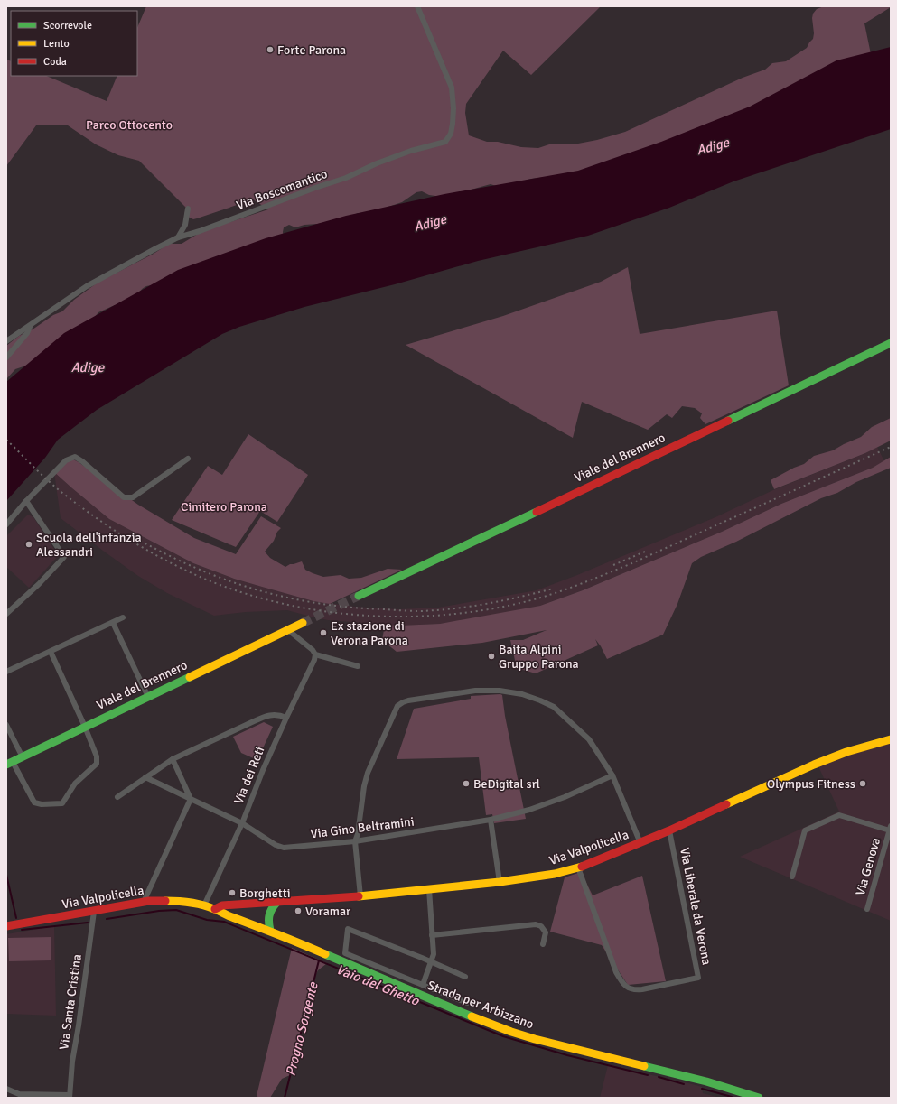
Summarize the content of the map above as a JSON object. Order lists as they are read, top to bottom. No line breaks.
{"streets":{"main road":["Viale del Brennero","Via Valpolicella","Strada per Arbizzano"],"street":["Via Boscomantico","Via dei Reti","Via Gino Beltramini","Via Genova","Via Liberale da Verona","Via Santa Cristina"]},"crossings":[["Via dei Reti","Via Gino Beltramini"],["Via dei Reti","Via Valpolicella"],["Via dei Reti","Strada per Arbizzano"],["Via Valpolicella","Via Liberale da Verona"],["Via Valpolicella","Via Santa Cristina"],["Via Valpolicella","Strada per Arbizzano"]],"water":["Adige","Vaio del Ghetto","Progno Sorgente"],"parks":["Parco Ottocento","Cimitero Parona"],"places":["Forte Parona","Scuola dell'infanzia Alessandri","Ex stazione di Verona Parona","Baita Alpini Gruppo Parona","BeDigital srl","Olympus Fitness","Borghetti","Voramar"],"legend":["Scorrevole","Lento","Coda"]}
